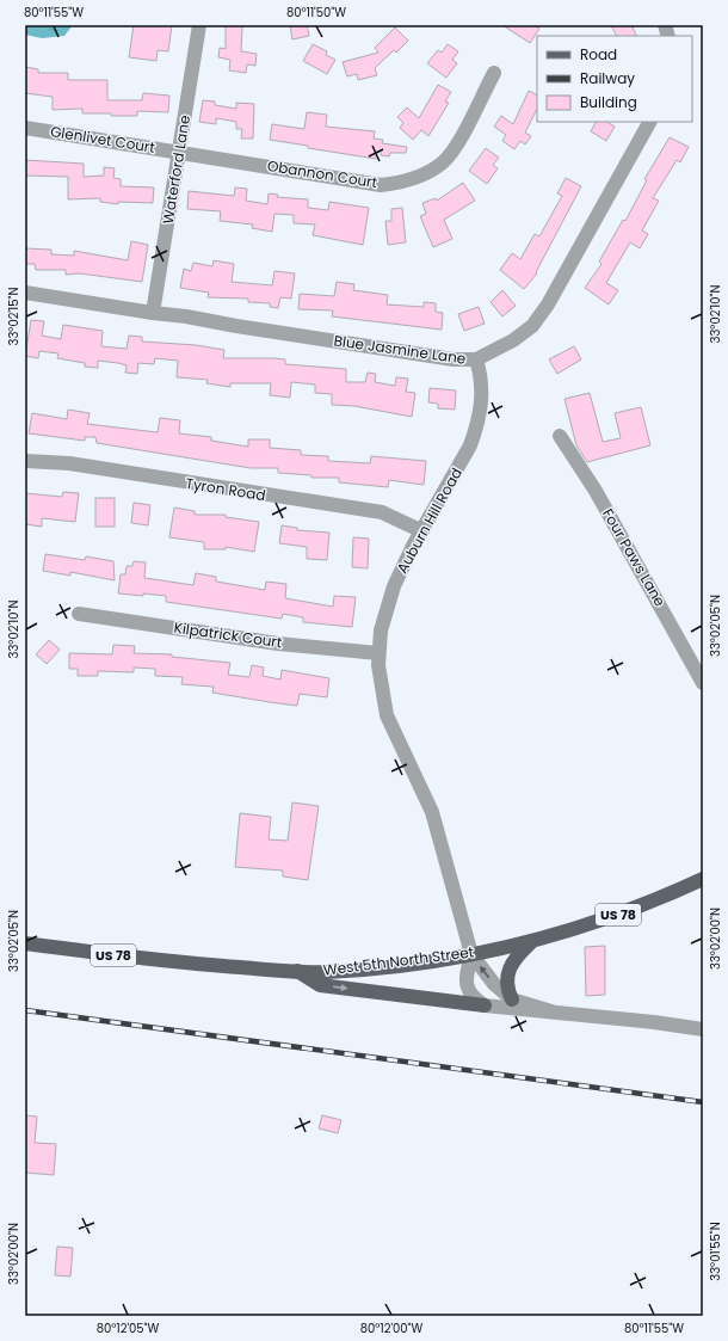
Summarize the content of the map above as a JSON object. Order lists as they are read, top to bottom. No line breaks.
{"streets":{"main road":["US 78","West 5th North Street"],"street":["Glenlivet Court","Waterford Lane","Obannon Court","Blue Jasmine Lane","Tyron Road","Auburn Hill Road","Four Paws Lane","Kilpatrick Court"]},"crossings":[["Glenlivet Court","Waterford Lane"],["Glenlivet Court","Obannon Court"],["Waterford Lane","Obannon Court"],["Waterford Lane","Blue Jasmine Lane"],["Blue Jasmine Lane","Auburn Hill Road"],["Tyron Road","Auburn Hill Road"],["Auburn Hill Road","Kilpatrick Court"],["Auburn Hill Road","West 5th North Street"]],"legend":["Road","Railway","Building"],"coordinates":["80°11'55\"W","80°11'50\"W","33°02'10\"N","33°02'15\"N","33°02'05\"N","33°02'00\"N","33°01'55\"N","80°12'05\"W","80°12'00\"W"]}
